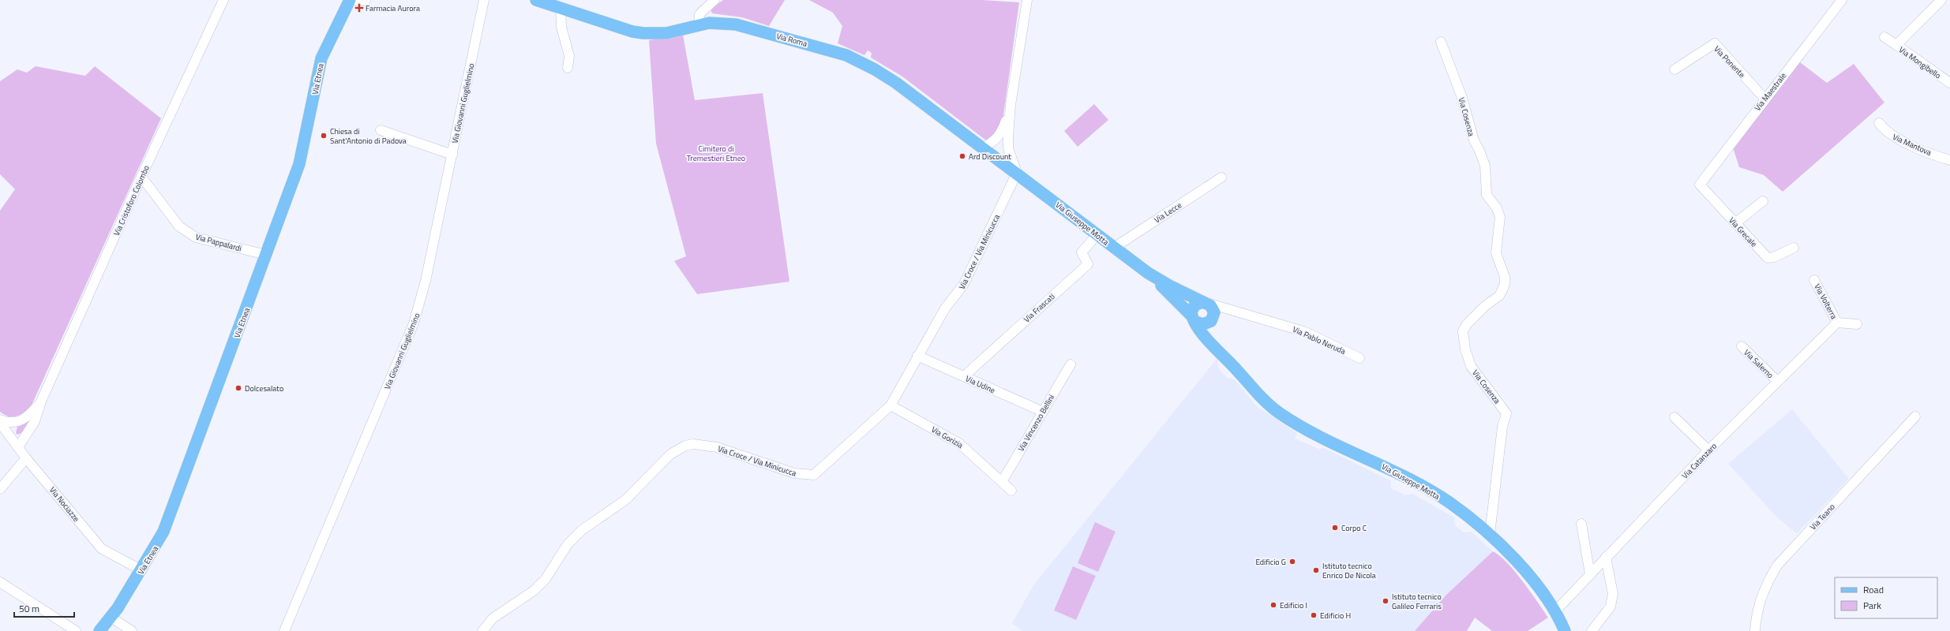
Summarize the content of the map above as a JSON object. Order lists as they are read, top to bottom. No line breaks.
{"streets":{"main road":["Via Roma","Via Etnea","Via Giuseppe Motta"],"street":["Via Ponente","Via Mongibello","Via Maestrale","Via Giovanni Guglielmino","Via Cosenza","Via Mantova","Via Cristoforo Colombo","Via Lecce","Via Grecale","Via Pappalardi","Via Croce / Via Minicucca","Via Volterra","Via Frascati","Via Pablo Neruda","Via Salerno","Via Udine","Via Vincenzo Bellini","Via Gorizia","Via Catanzaro","Via Nociazze","Via Teano"]},"crossings":[["Via Roma","Via Giuseppe Motta"],["Via Roma","Via Croce / Via Minicucca"],["Via Ponente","Via Maestrale"],["Via Etnea","Via Pappalardi"],["Via Etnea","Via Nociazze"],["Via Maestrale","Via Grecale"],["Via Cosenza","Via Giuseppe Motta"],["Via Cristoforo Colombo","Via Pappalardi"],["Via Cristoforo Colombo","Via Nociazze"],["Via Lecce","Via Giuseppe Motta"],["Via Giuseppe Motta","Via Croce / Via Minicucca"],["Via Giuseppe Motta","Via Frascati"],["Via Giuseppe Motta","Via Catanzaro"],["Via Croce / Via Minicucca","Via Udine"],["Via Croce / Via Minicucca","Via Gorizia"],["Via Volterra","Via Catanzaro"],["Via Frascati","Via Udine"],["Via Salerno","Via Catanzaro"],["Via Udine","Via Vincenzo Bellini"],["Via Vincenzo Bellini","Via Gorizia"]],"parks":["Cimitero di Tremestieri Etneo"],"places":{"health":["Farmacia Aurora"],"other":["Chiesa di Sant'Antonio di Padova","Ard Discount","Dolcesalato","Corpo C","Edificio G","Istituto tecnico Enrico De Nicola","Istituto tecnico Galileo Ferraris","Edificio I","Edificio H"]},"legend":["Road","Park"],"scale_bar":"50 m"}
